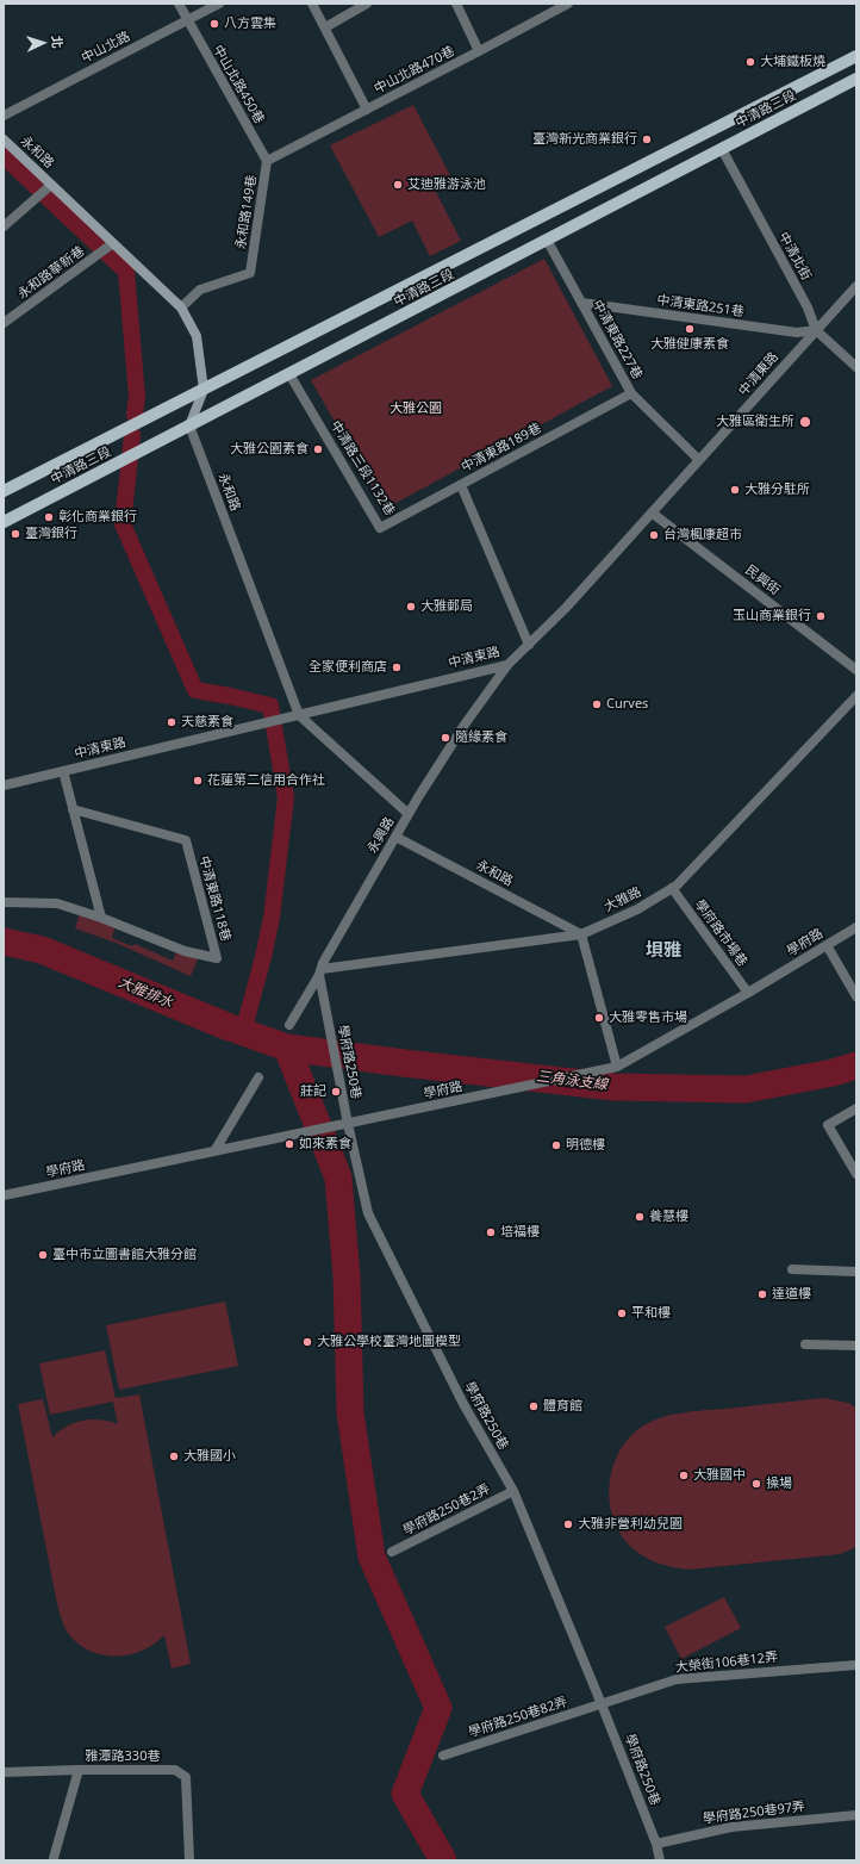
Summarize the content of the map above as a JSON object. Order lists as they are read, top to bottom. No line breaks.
{"streets":{"main road":["中清路三段","永和路"],"street":["中山北路","中山北路470巷","中山北路450巷","永和路149巷","中清北街","永和路華新巷","中清東路251巷","中清東路227巷","中清東路","中清東路189巷","中清路三段1132巷","民興街","永興路","中清東路118巷","大雅路","學府路市場巷","學府路","學府路250巷","學府路250巷2弄","大榮街106巷12弄","學府路250巷82弄","雅潭路330巷","學府路250巷97弄"]},"crossings":[["中山北路","中山北路450巷"],["中山北路470巷","永和路149巷"],["中山北路450巷","永和路149巷"],["中清路三段","永和路"],["中清路三段","中清北街"],["中清路三段","中清東路227巷"],["中清路三段","中清路三段1132巷"],["永和路","永和路149巷"],["永和路","永和路華新巷"],["永和路","中清東路"],["永和路","永興路"],["永和路","大雅路"],["中清北街","中清東路251巷"],["中清北街","中清東路"],["中清東路251巷","中清東路227巷"],["中清東路251巷","中清東路"],["中清東路227巷","中清東路"],["中清東路227巷","中清東路189巷"],["中清東路","中清東路189巷"],["中清東路","民興街"],["中清東路","永興路"],["中清東路189巷","中清路三段1132巷"],["永興路","大雅路"],["永興路","學府路250巷"],["大雅路","學府路市場巷"],["大雅路","學府路250巷"],["學府路市場巷","學府路"],["學府路","學府路250巷"],["學府路250巷","學府路250巷2弄"],["學府路250巷","大榮街106巷12弄"],["學府路250巷","學府路250巷82弄"],["學府路250巷","學府路250巷97弄"],["大榮街106巷12弄","學府路250巷82弄"]],"districts":["垻雅"],"water":["大雅排水","三角泳支線"],"parks":["大雅公園"],"places":["八方雲集","大埔鐵板燒","臺灣新光商業銀行","艾迪雅游泳池","大雅健康素食","大雅區衛生所","大雅公園素食","大雅分駐所","彰化商業銀行","臺灣銀行","台灣楓康超市","大雅郵局","玉山商業銀行","全家便利商店","Curves","天慈素食","隨緣素食","花蓮第二信用合作社","大雅零售市場","莊記","如來素食","明德樓","養慧樓","培福樓","臺中市立圖書館大雅分館","達道樓","平和樓","大雅公學校臺灣地圖模型","體育館","大雅國小","大雅國中","操場","大雅非營利幼兒園"],"north":"right"}
